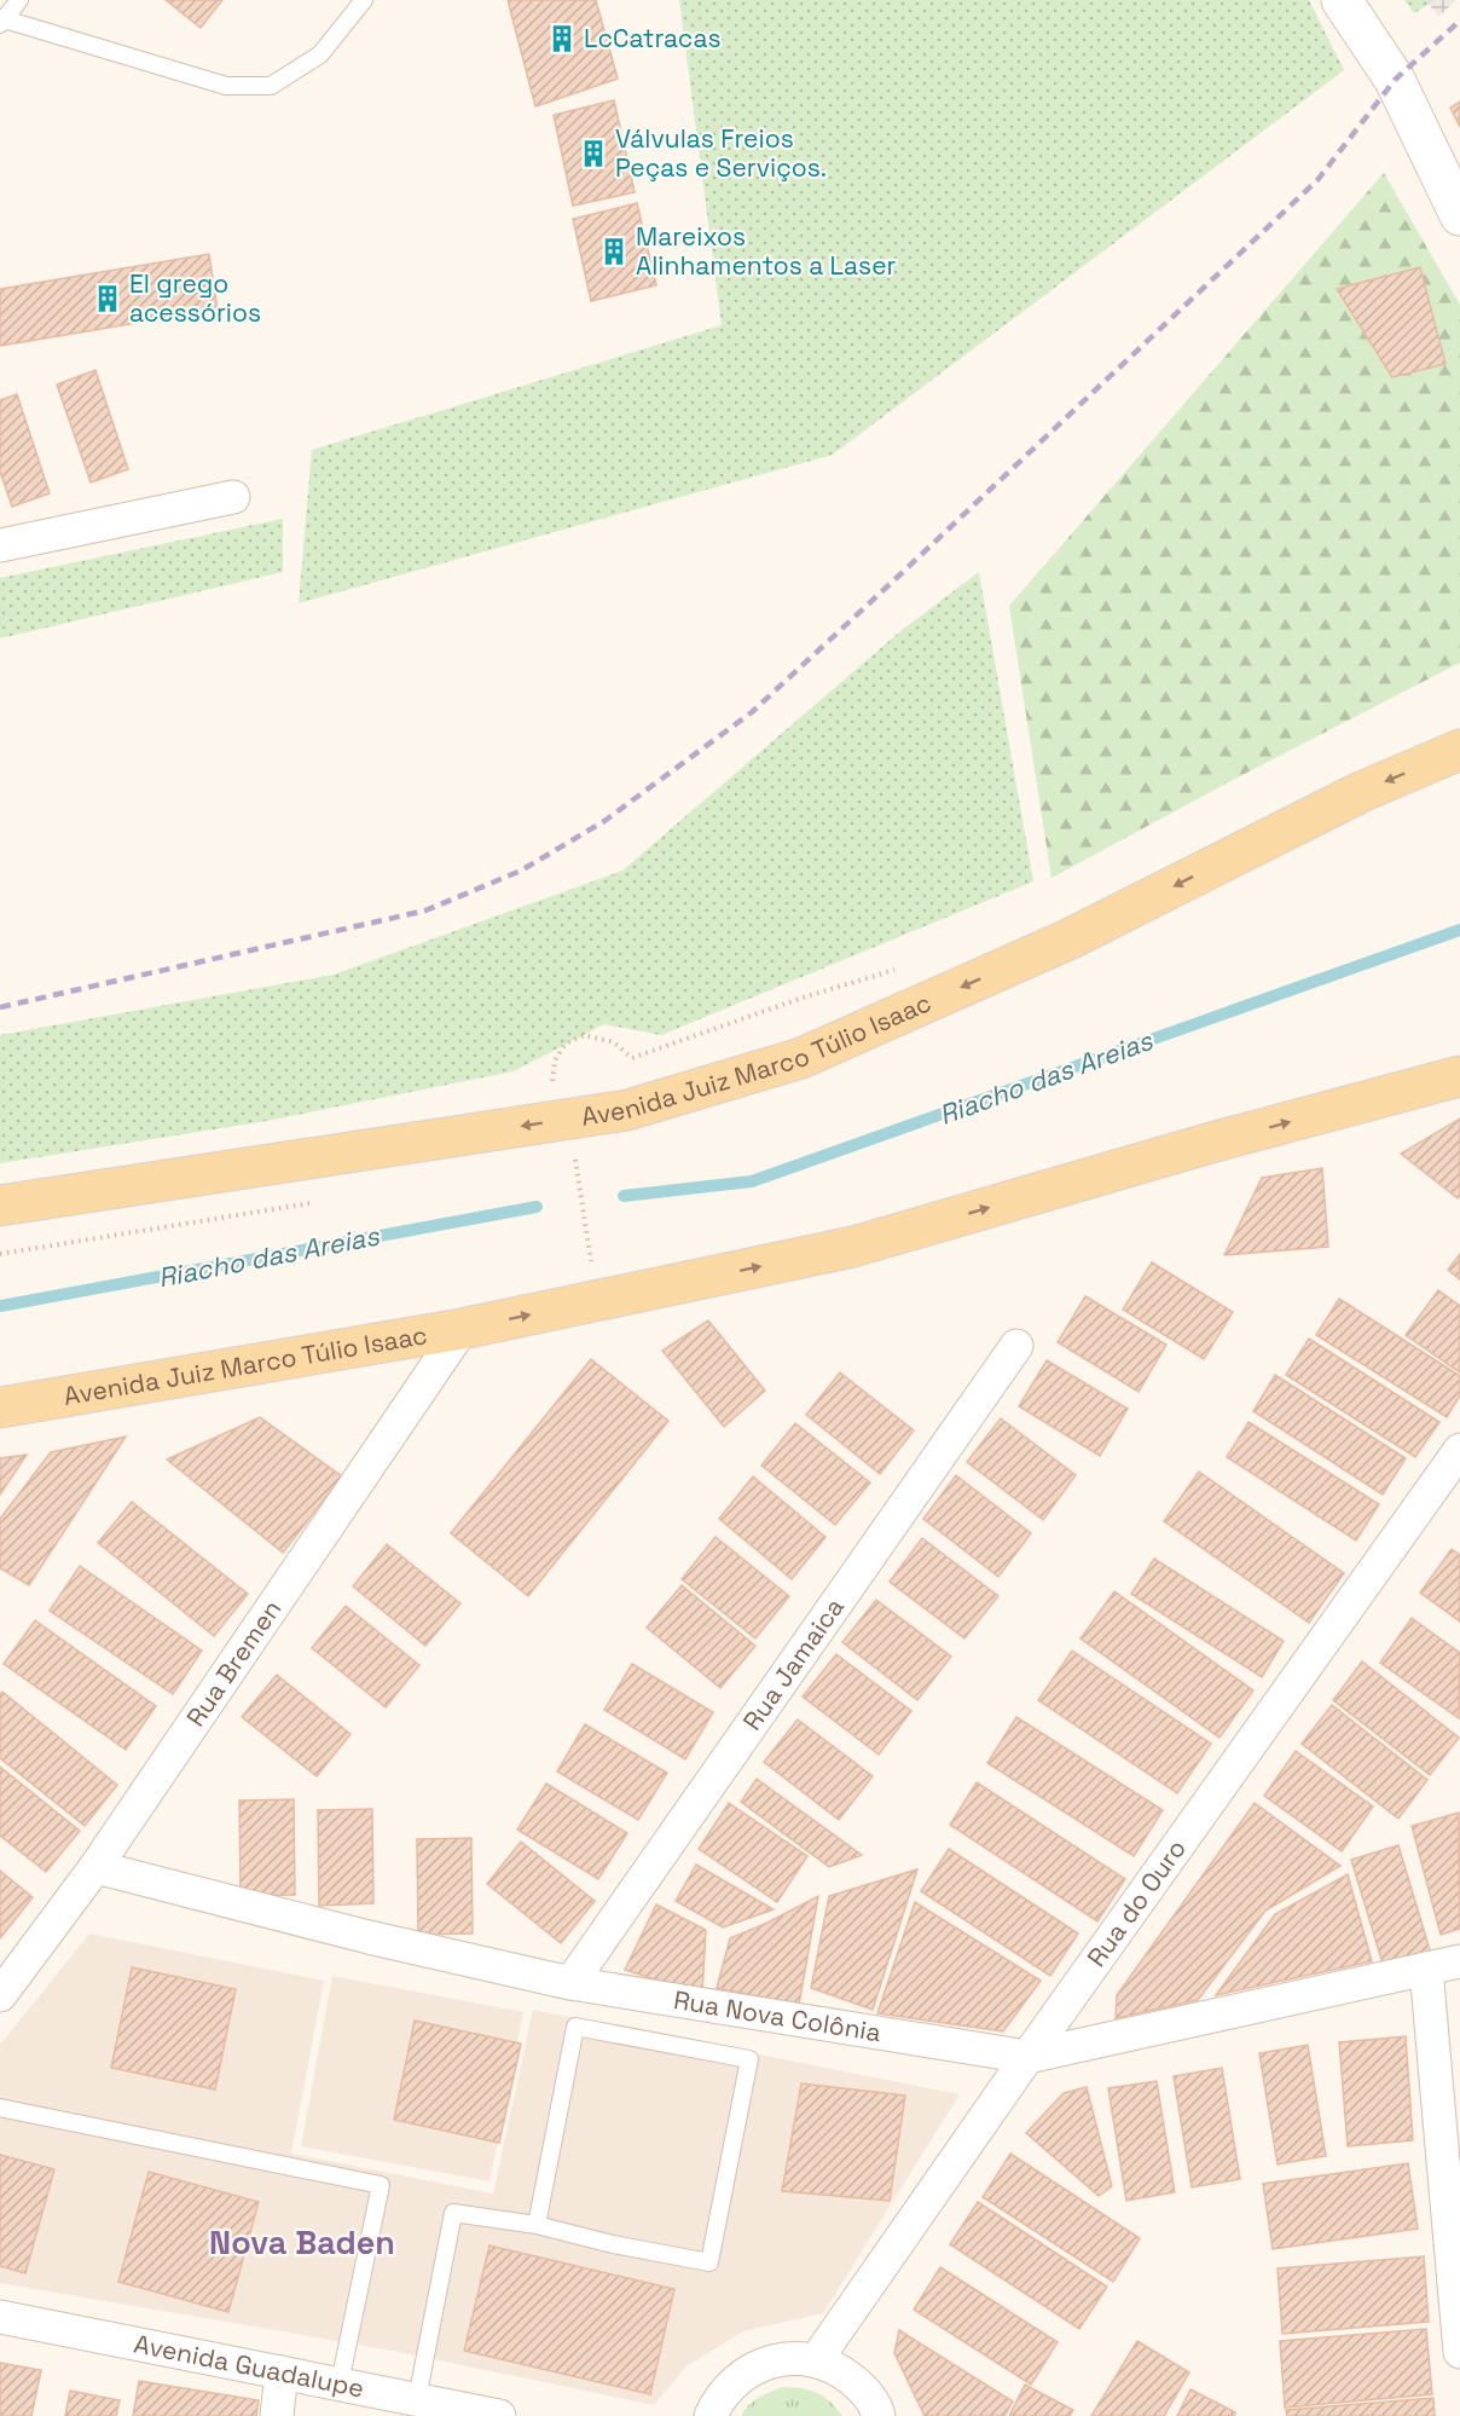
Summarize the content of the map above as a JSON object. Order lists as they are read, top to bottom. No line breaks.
{"streets":{"main road":["Avenida Juiz Marco Túlio Isaac"],"street":["Rua Bremen","Rua Jamaica","Rua do Ouro","Rua Nova Colônia","Avenida Guadalupe"]},"crossings":[["Avenida Juiz Marco Túlio Isaac","Rua Bremen"],["Rua Bremen","Rua Nova Colônia"],["Rua Jamaica","Rua Nova Colônia"],["Rua do Ouro","Rua Nova Colônia"]],"districts":["Nova Baden"],"water":["Riacho das Areias"],"places":{"building":["LcCatracas","Válvulas Freios Peças e Serviços.","Mareixos Alinhamentos a Laser","El grego acessórios"]}}
